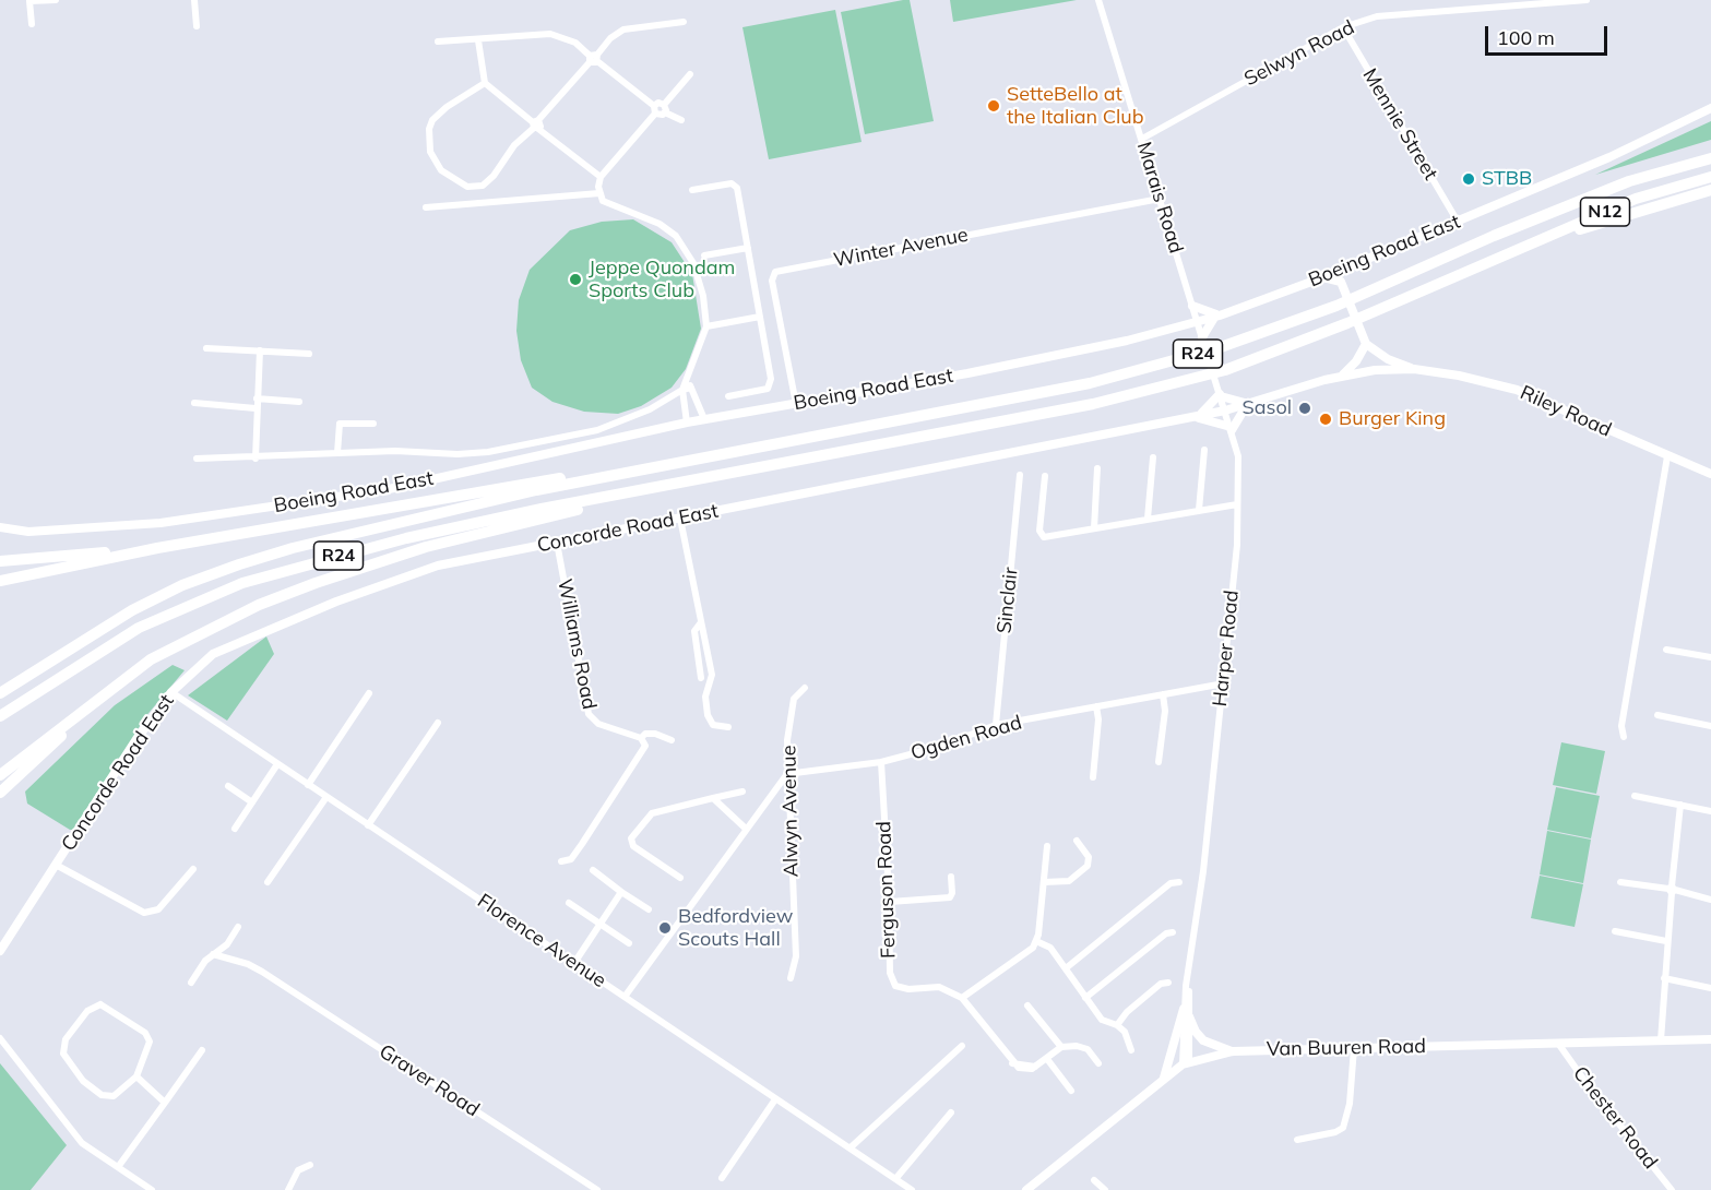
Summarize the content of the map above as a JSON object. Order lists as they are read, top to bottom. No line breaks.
{"streets":{"highway":["N12","R24"],"main road":["Boeing Road East","Riley Road","Concorde Road East","Van Buuren Road"],"street":["Selwyn Road","Mennie Street","Marais Road","Winter Avenue","Sinclair","Williams Road","Harper Road","Ogden Road","Alwyn Avenue","Ferguson Road","Florence Avenue","Graver Road","Chester Road"]},"crossings":[["Selwyn Road","Mennie Street"],["Selwyn Road","Marais Road"],["Mennie Street","Boeing Road East"],["Marais Road","Winter Avenue"],["Marais Road","Boeing Road East"],["Marais Road","Harper Road"],["N12","R24"],["Winter Avenue","Boeing Road East"],["Boeing Road East","Harper Road"],["Riley Road","Concorde Road East"],["Concorde Road East","Williams Road"],["Concorde Road East","Harper Road"],["Concorde Road East","Florence Avenue"],["Sinclair","Ogden Road"],["Harper Road","Ogden Road"],["Harper Road","Van Buuren Road"],["Ogden Road","Alwyn Avenue"],["Ogden Road","Ferguson Road"],["Van Buuren Road","Chester Road"]],"places":["SetteBello at the Italian Club","STBB","Jeppe Quondam Sports Club","Sasol","Burger King","Bedfordview Scouts Hall"],"scale_bar":"100 m"}
